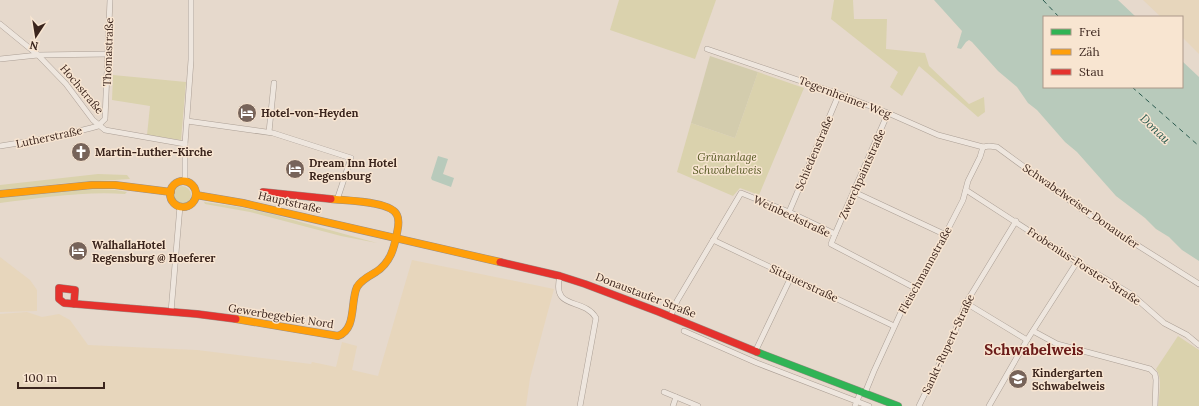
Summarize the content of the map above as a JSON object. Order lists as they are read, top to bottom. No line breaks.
{"streets":{"main road":["Hauptstraße","Donaustaufer Straße","Gewerbegebiet Nord"],"street":["Thomastraße","Hochstraße","Tegernheimer Weg","Lutherstraße","Schiedenstraße","Zwerchpaintstraße","Schwabelweiser Donauufer","Weinbeckstraße","Frobenius-Forster-Straße","Fleischmannstraße","Sittauerstraße","Sankt-Rupert-Straße"]},"crossings":[["Thomastraße","Hochstraße"],["Thomastraße","Lutherstraße"],["Hochstraße","Lutherstraße"],["Tegernheimer Weg","Schiedenstraße"],["Tegernheimer Weg","Zwerchpaintstraße"],["Tegernheimer Weg","Schwabelweiser Donauufer"],["Tegernheimer Weg","Fleischmannstraße"],["Schiedenstraße","Weinbeckstraße"],["Zwerchpaintstraße","Weinbeckstraße"],["Hauptstraße","Donaustaufer Straße"],["Schwabelweiser Donauufer","Fleischmannstraße"],["Weinbeckstraße","Fleischmannstraße"],["Weinbeckstraße","Sittauerstraße"],["Frobenius-Forster-Straße","Fleischmannstraße"],["Frobenius-Forster-Straße","Sankt-Rupert-Straße"],["Fleischmannstraße","Sittauerstraße"],["Fleischmannstraße","Donaustaufer Straße"],["Donaustaufer Straße","Gewerbegebiet Nord"]],"districts":["Schwabelweis"],"water":["Donau"],"parks":["Grünanlage Schwabelweis"],"places":{"hotel":["Hotel-von-Heyden","Dream Inn Hotel Regensburg","WalhallaHotel Regensburg @ Hoeferer"],"church":["Martin-Luther-Kirche"],"school or university":["Kindergarten Schwabelweis"]},"legend":["Frei","Zäh","Stau"],"scale_bar":"100 m","north":"bottom"}
